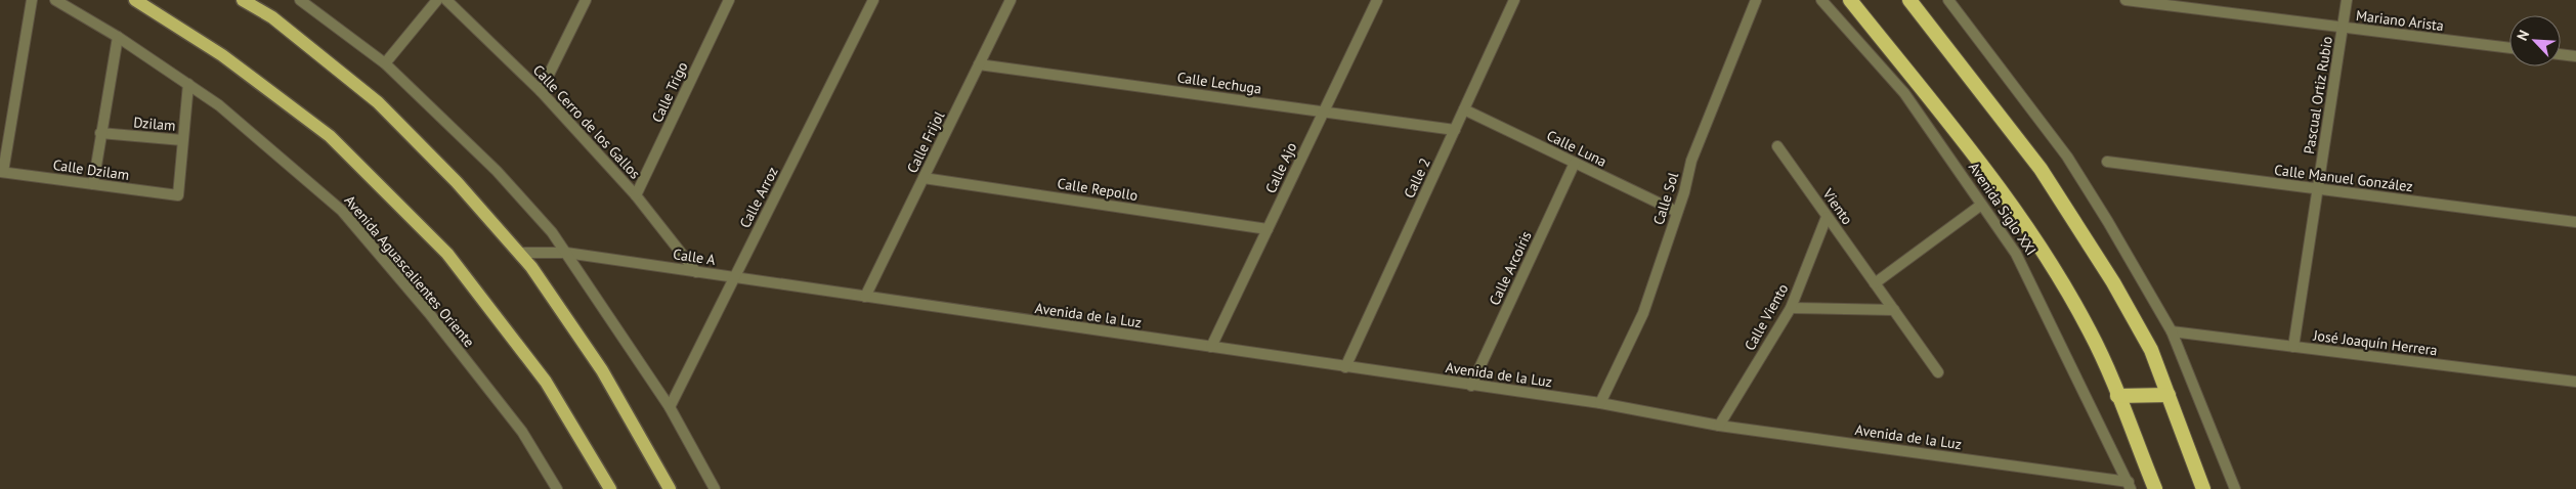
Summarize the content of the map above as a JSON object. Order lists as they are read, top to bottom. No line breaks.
{"streets":{"highway":["Avenida Siglo XXI"],"street":["Mariano Arista","Calle Lechuga","Calle Trigo","Pascual Ortiz Rubio","Calle Cerro de los Gallos","Dzilam","Calle Frijol","Calle Luna","Calle Ajo","Calle Dzilam","Calle 2","Calle Manuel González","Calle Repollo","Calle Arroz","Calle Sol","Viento","Calle A","Calle Arcoíris","Avenida Aguascalientes Oriente","Avenida de la Luz","Calle Viento","José Joaquín Herrera"]},"crossings":[["Mariano Arista","Pascual Ortiz Rubio"],["Calle Lechuga","Calle Frijol"],["Calle Lechuga","Calle Ajo"],["Calle Lechuga","Calle 2"],["Calle Trigo","Calle Cerro de los Gallos"],["Pascual Ortiz Rubio","Calle Manuel González"],["Pascual Ortiz Rubio","José Joaquín Herrera"],["Calle Cerro de los Gallos","Calle A"],["Dzilam","Calle Dzilam"],["Calle Frijol","Calle Repollo"],["Calle Frijol","Calle A"],["Calle Frijol","Avenida de la Luz"],["Calle Luna","Calle 2"],["Calle Luna","Calle Sol"],["Calle Luna","Calle Arcoíris"],["Calle Ajo","Calle Repollo"],["Calle Ajo","Avenida de la Luz"],["Calle 2","Avenida de la Luz"],["Calle Arroz","Calle A"],["Calle Sol","Avenida de la Luz"],["Viento","Calle Viento"],["Avenida Siglo XXI","Avenida de la Luz"],["Calle A","Avenida de la Luz"],["Calle Arcoíris","Avenida de la Luz"],["Avenida de la Luz","Calle Viento"]],"north":"top left"}
